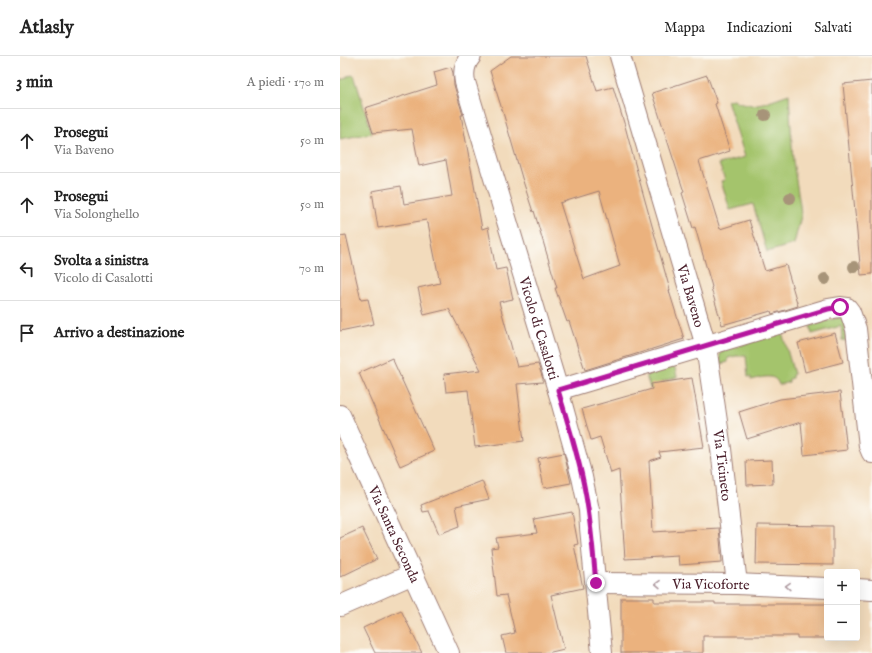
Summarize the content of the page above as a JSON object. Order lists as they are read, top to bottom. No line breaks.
{"streets":{"street":["Via Baveno","Vicolo di Casalotti","Via Ticineto","Via Santa Seconda","Via Vicoforte"]},"crossings":[["Via Baveno","Via Ticineto"],["Vicolo di Casalotti","Via Vicoforte"],["Via Ticineto","Via Vicoforte"]],"one_way":["Via Vicoforte"],"page":{"header":"Atlasly","nav":["Mappa","Indicazioni","Salvati"],"heading":["3 min","A piedi · 170 m"],"list":[["Prosegui","Via Baveno","50 m"],["Prosegui","Via Solonghello","50 m"],["Svolta a sinistra","Vicolo di Casalotti","70 m"],"Arrivo a destinazione"],"map_buttons":["+","−"]}}
